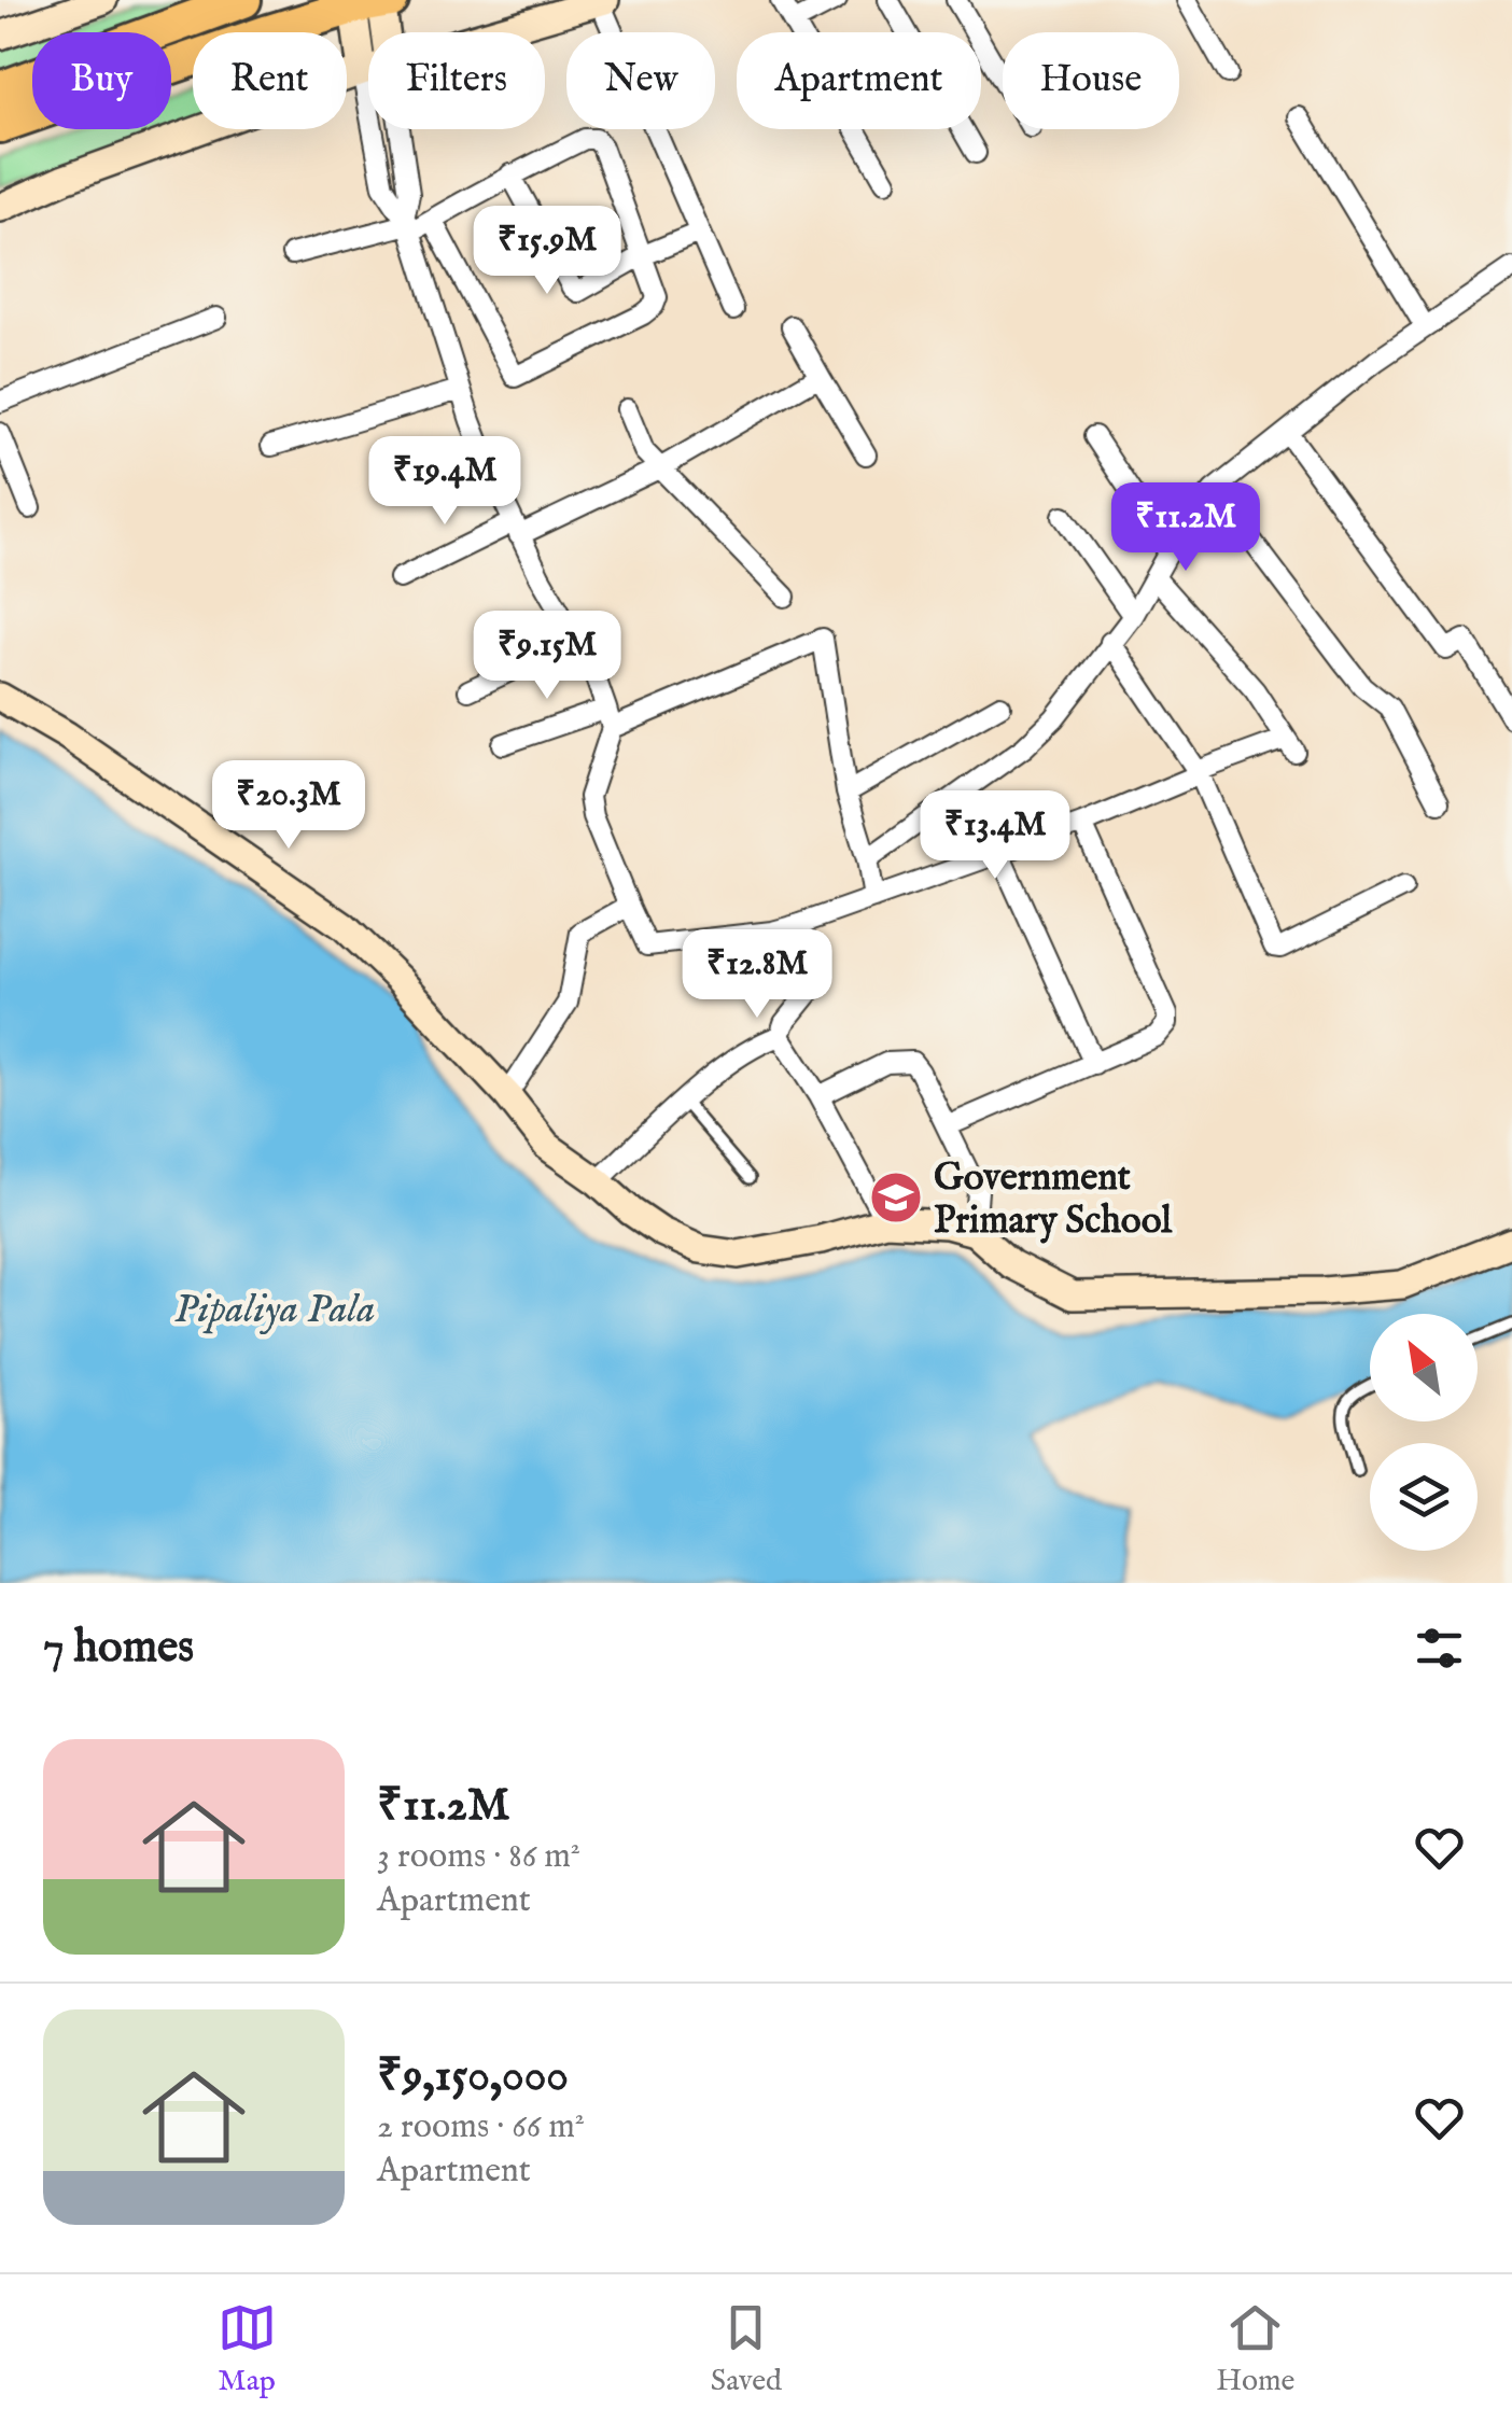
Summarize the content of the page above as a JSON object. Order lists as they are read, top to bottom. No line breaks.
{"water":["Pipaliya Pala"],"places":{"school or university":["Government Primary School"]},"north":"top left","page":{"chip":["Buy","Rent","Filters","New","Apartment","House"],"price":["₹15.9M","₹19.4M","₹11.2M","₹9.15M","₹20.3M","₹13.4M","₹12.8M"],"heading":"7 homes","list":[{"name":"₹11.2M","note":"3 rooms · 86 m² · Apartment"},{"name":"₹9,150,000","note":"2 rooms · 66 m² · Apartment"}],"tabs":["Map","Saved","Home"]}}
